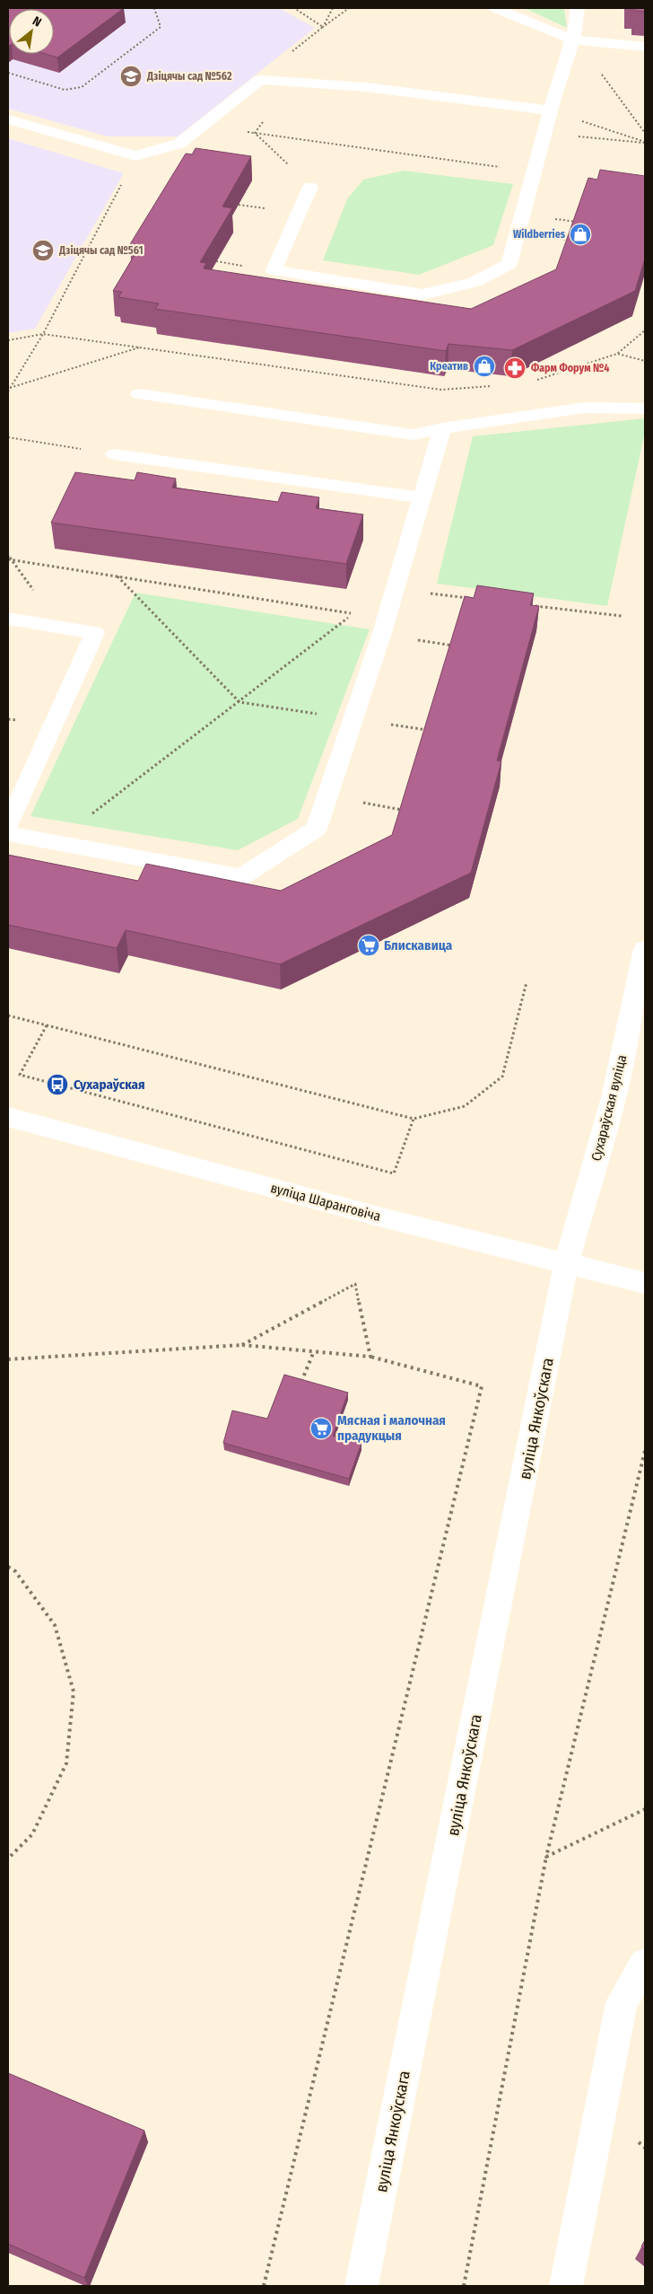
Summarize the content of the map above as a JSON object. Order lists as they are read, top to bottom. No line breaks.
{"streets":{"main road":["Сухараўская вуліца","вуліца Шаранговіча","вуліца Янкоўскага"]},"crossings":[["Сухараўская вуліца","вуліца Шаранговіча"],["Сухараўская вуліца","вуліца Янкоўскага"],["вуліца Шаранговіча","вуліца Янкоўскага"]],"places":{"school or university":["Дзіцячы сад №562","Дзіцячы сад №561"],"shop":["Wildberries","Креатив"],"pharmacy":["Фарм Форум №4"],"supermarket":["Блискавица","Мясная і малочная прадукцыя"],"bus stop":["Сухараўская"]},"north":"top right"}
